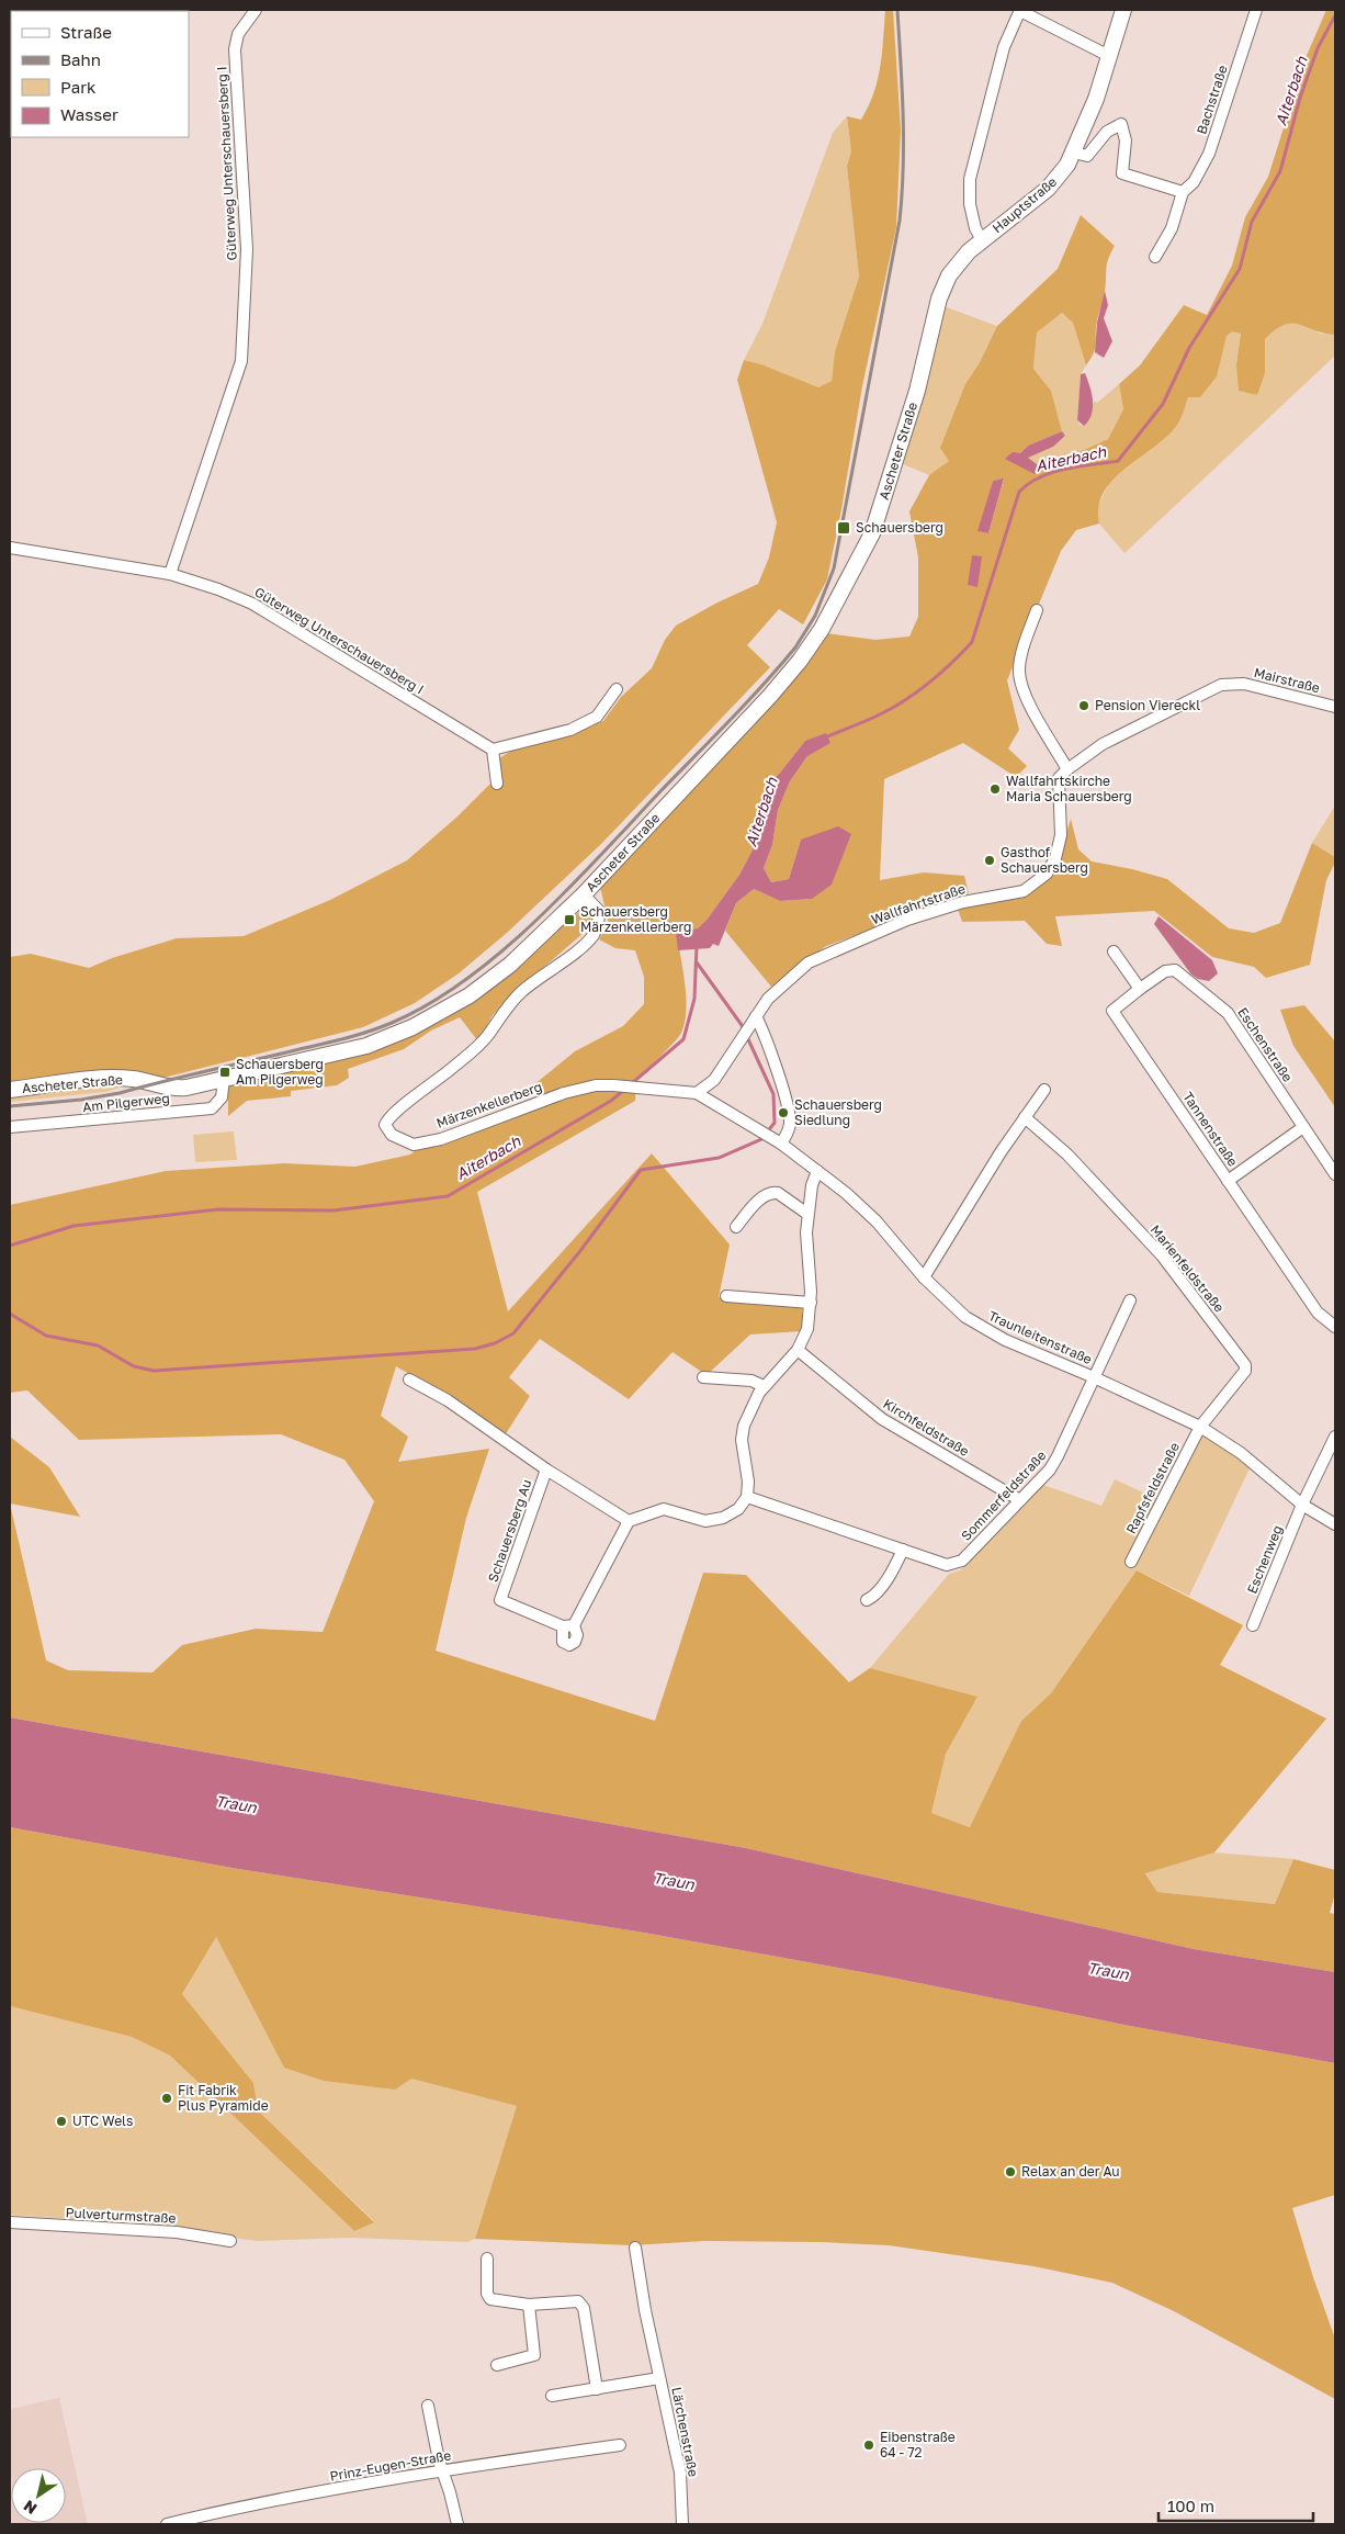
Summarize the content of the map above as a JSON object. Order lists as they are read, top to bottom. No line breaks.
{"streets":{"main road":["Hauptstraße","Ascheter Straße"],"street":["Bachstraße","Güterweg Unterschauersberg I","Mairstraße","Wallfahrtstraße","Eschenstraße","Am Pilgerweg","Märzenkellerberg","Tannenstraße","Marienfeldstraße","Traunleitenstraße","Kirchfeldstraße","Rapfsfeldstraße","Sommerfeldstraße","Schauersberg Au","Eschenweg","Pulverturmstraße","Lärchenstraße","Prinz-Eugen-Straße"]},"crossings":[["Hauptstraße","Ascheter Straße"],["Ascheter Straße","Am Pilgerweg"],["Ascheter Straße","Märzenkellerberg"],["Mairstraße","Wallfahrtstraße"],["Wallfahrtstraße","Traunleitenstraße"],["Eschenstraße","Tannenstraße"],["Märzenkellerberg","Traunleitenstraße"],["Marienfeldstraße","Traunleitenstraße"],["Marienfeldstraße","Rapfsfeldstraße"],["Traunleitenstraße","Rapfsfeldstraße"],["Traunleitenstraße","Sommerfeldstraße"],["Traunleitenstraße","Eschenweg"],["Kirchfeldstraße","Sommerfeldstraße"]],"water":["Aiterbach","Traun"],"places":{"transit":["Schauersberg","Schauersberg Märzenkellerberg","Schauersberg Am Pilgerweg"],"other":["Pension Viereckl","Wallfahrtskirche Maria Schauersberg","Gasthof Schauersberg","Schauersberg Siedlung","Fit Fabrik Plus Pyramide","UTC Wels","Relax an der Au","Eibenstraße 64 - 72"]},"legend":["Straße","Bahn","Park","Wasser"],"scale_bar":"100 m","north":"bottom left"}
